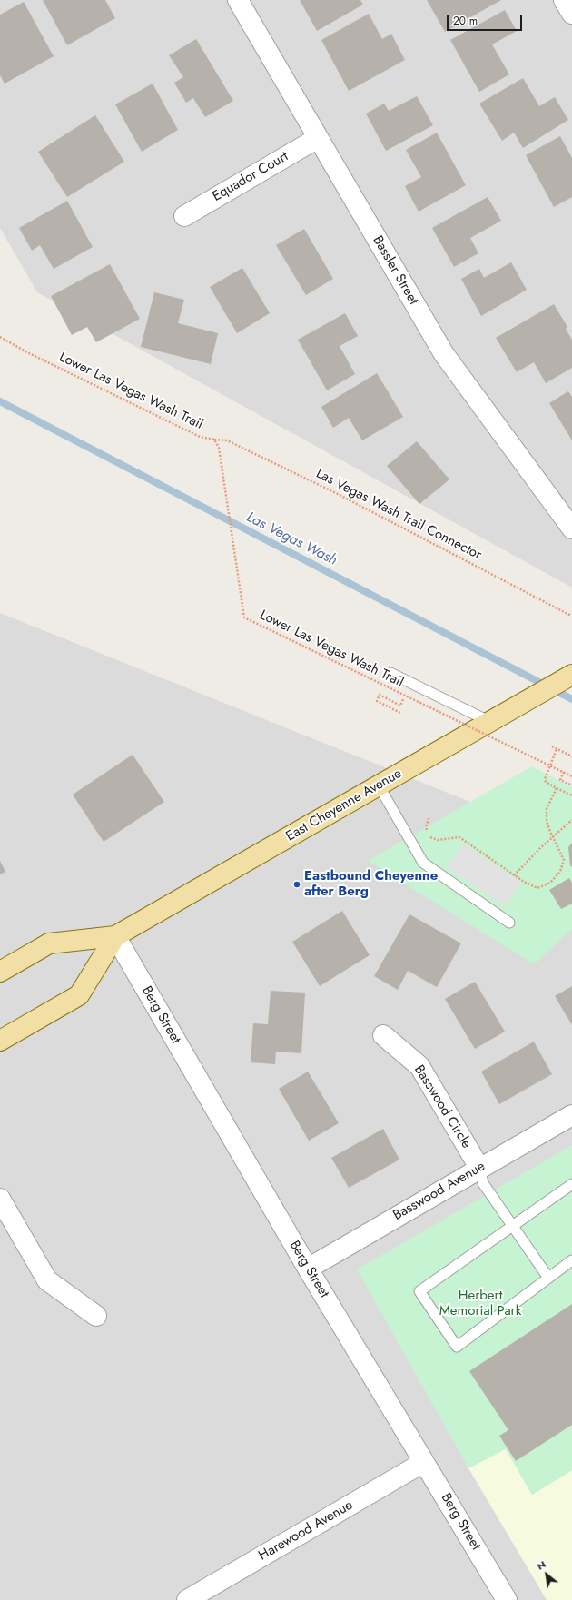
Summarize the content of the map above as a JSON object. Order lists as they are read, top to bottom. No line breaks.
{"streets":{"main road":["East Cheyenne Avenue"],"street":["Equador Court","Bassler Street","Berg Street","Basswood Circle","Basswood Avenue","Harewood Avenue"],"path":["Lower Las Vegas Wash Trail","Las Vegas Wash Trail Connector"]},"crossings":[["Equador Court","Bassler Street"],["Lower Las Vegas Wash Trail","Las Vegas Wash Trail Connector"],["East Cheyenne Avenue","Berg Street"],["Berg Street","Basswood Avenue"],["Berg Street","Harewood Avenue"],["Basswood Circle","Basswood Avenue"]],"water":["Las Vegas Wash"],"parks":["Herbert Memorial Park"],"places":["Eastbound Cheyenne after Berg"],"scale_bar":"20 m","north":"top left"}
